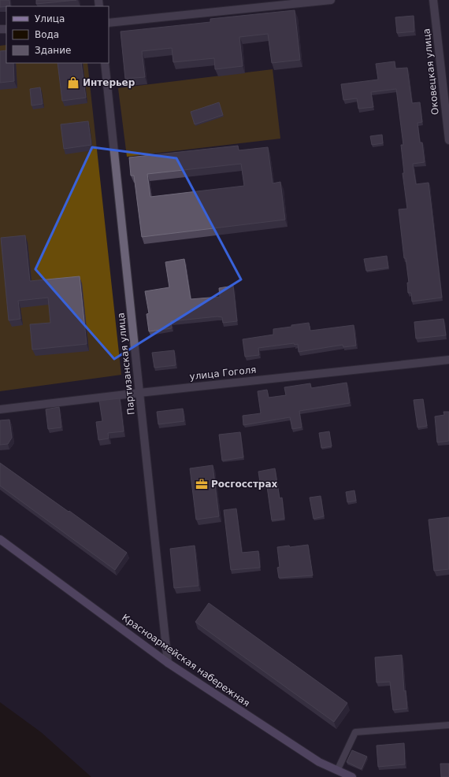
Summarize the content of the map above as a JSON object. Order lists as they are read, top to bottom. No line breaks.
{"streets":{"street":["Оковецкая улица","Партизанская улица","улица Гоголя","Красноармейская набережная"]},"crossings":[["Партизанская улица","улица Гоголя"],["Партизанская улица","Красноармейская набережная"]],"places":{"shop":["Интерьер"],"office":["Росгосстрах"]},"legend":["Улица","Вода","Здание"]}
